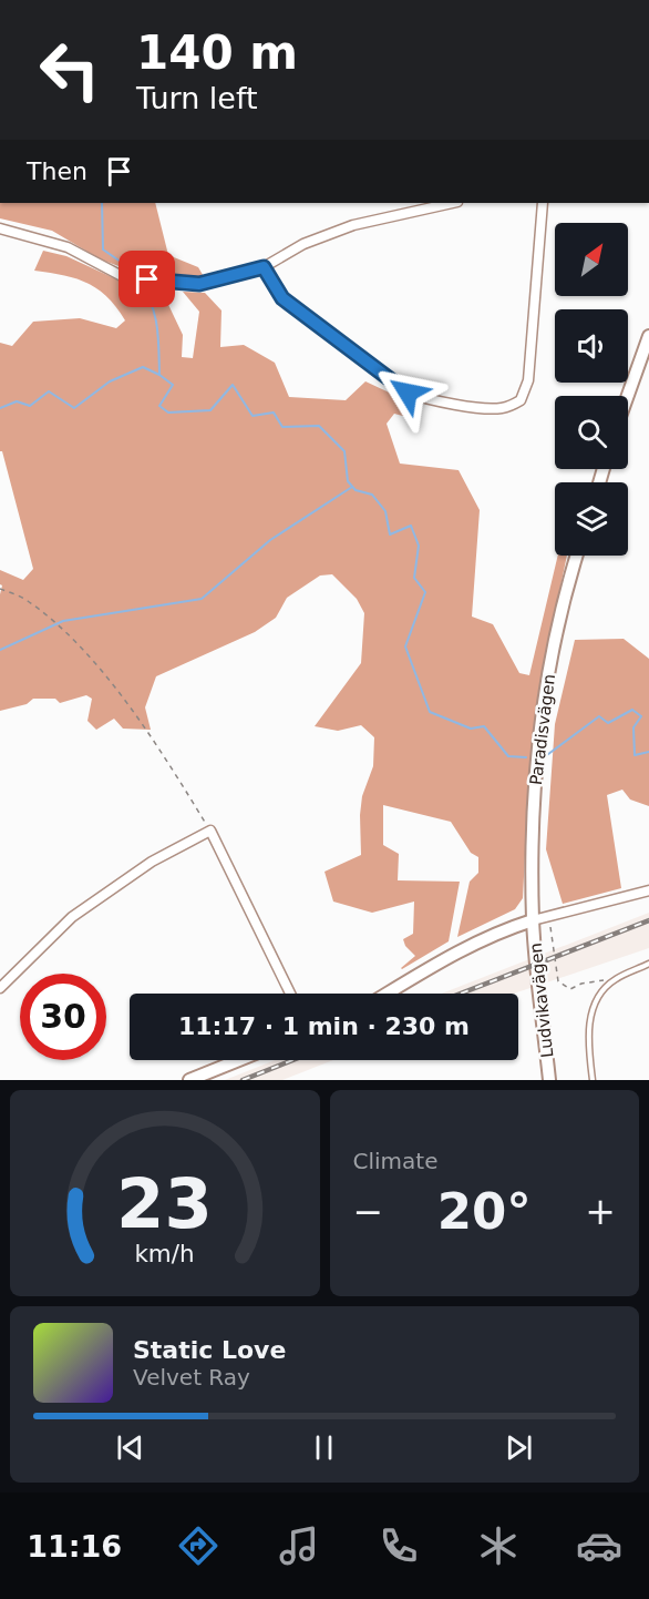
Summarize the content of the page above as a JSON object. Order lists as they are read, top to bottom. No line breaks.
{"streets":{"street":["Paradisvägen","Ludvikavägen"]},"crossings":[["Paradisvägen","Ludvikavägen"]],"north":"top right","page":{"turn":["140 m","Turn left"],"then":"Then","limit":"30","trip":"11:17 · 1 min · 230 m","tile":"Climate","heat":["−","20°","+"],"song":["Static Love","Velvet Ray"],"tabs":"11:16","gauge":["23","km/h"]}}
